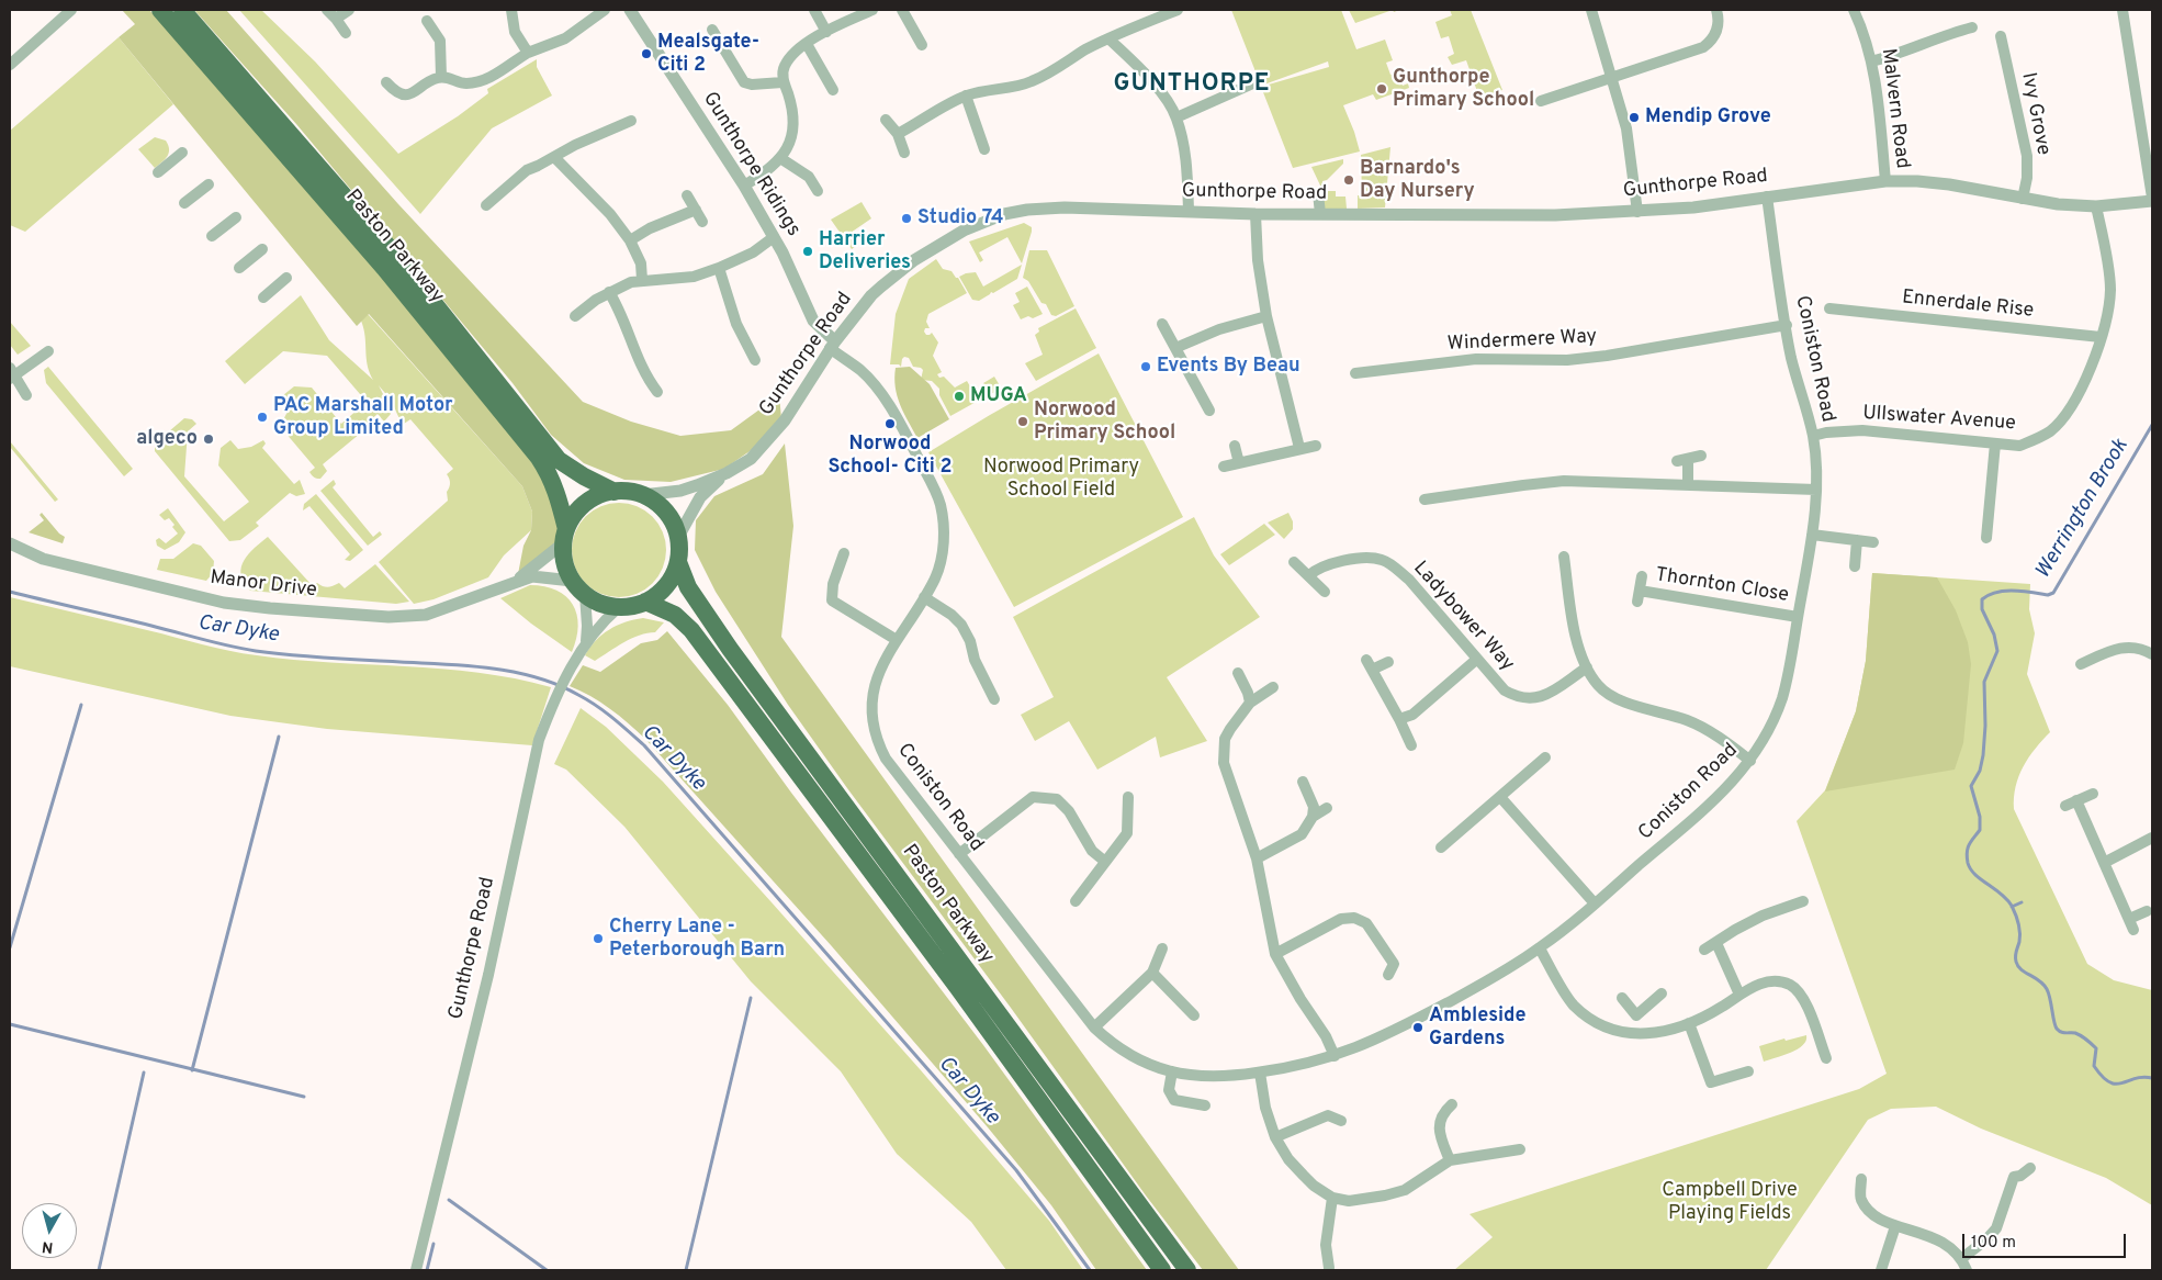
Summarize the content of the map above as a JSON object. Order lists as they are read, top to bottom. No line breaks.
{"streets":{"highway":["Paston Parkway"],"street":["Malvern Road","Ivy Grove","Gunthorpe Ridings","Gunthorpe Road","Ennerdale Rise","Windermere Way","Coniston Road","Ullswater Avenue","Manor Drive","Thornton Close","Ladybower Way"]},"crossings":[["Malvern Road","Gunthorpe Road"],["Ivy Grove","Gunthorpe Road"],["Gunthorpe Ridings","Gunthorpe Road"],["Gunthorpe Ridings","Coniston Road"],["Gunthorpe Road","Paston Parkway"],["Gunthorpe Road","Coniston Road"],["Gunthorpe Road","Ullswater Avenue"],["Gunthorpe Road","Manor Drive"],["Paston Parkway","Manor Drive"],["Ennerdale Rise","Ullswater Avenue"],["Windermere Way","Coniston Road"],["Coniston Road","Ullswater Avenue"],["Coniston Road","Thornton Close"]],"districts":["GUNTHORPE"],"water":["Werrington Brook","Car Dyke"],"parks":["Norwood Primary School Field","Campbell Drive Playing Fields"],"places":["Mealsgate- Citi 2","Gunthorpe Primary School","Mendip Grove","Barnardo's Day Nursery","Studio 74","Harrier Deliveries","Events By Beau","MUGA","PAC Marshall Motor Group Limited","Norwood Primary School","Norwood School- Citi 2","algeco","Cherry Lane - Peterborough Barn","Ambleside Gardens"],"scale_bar":"100 m","north":"bottom"}
